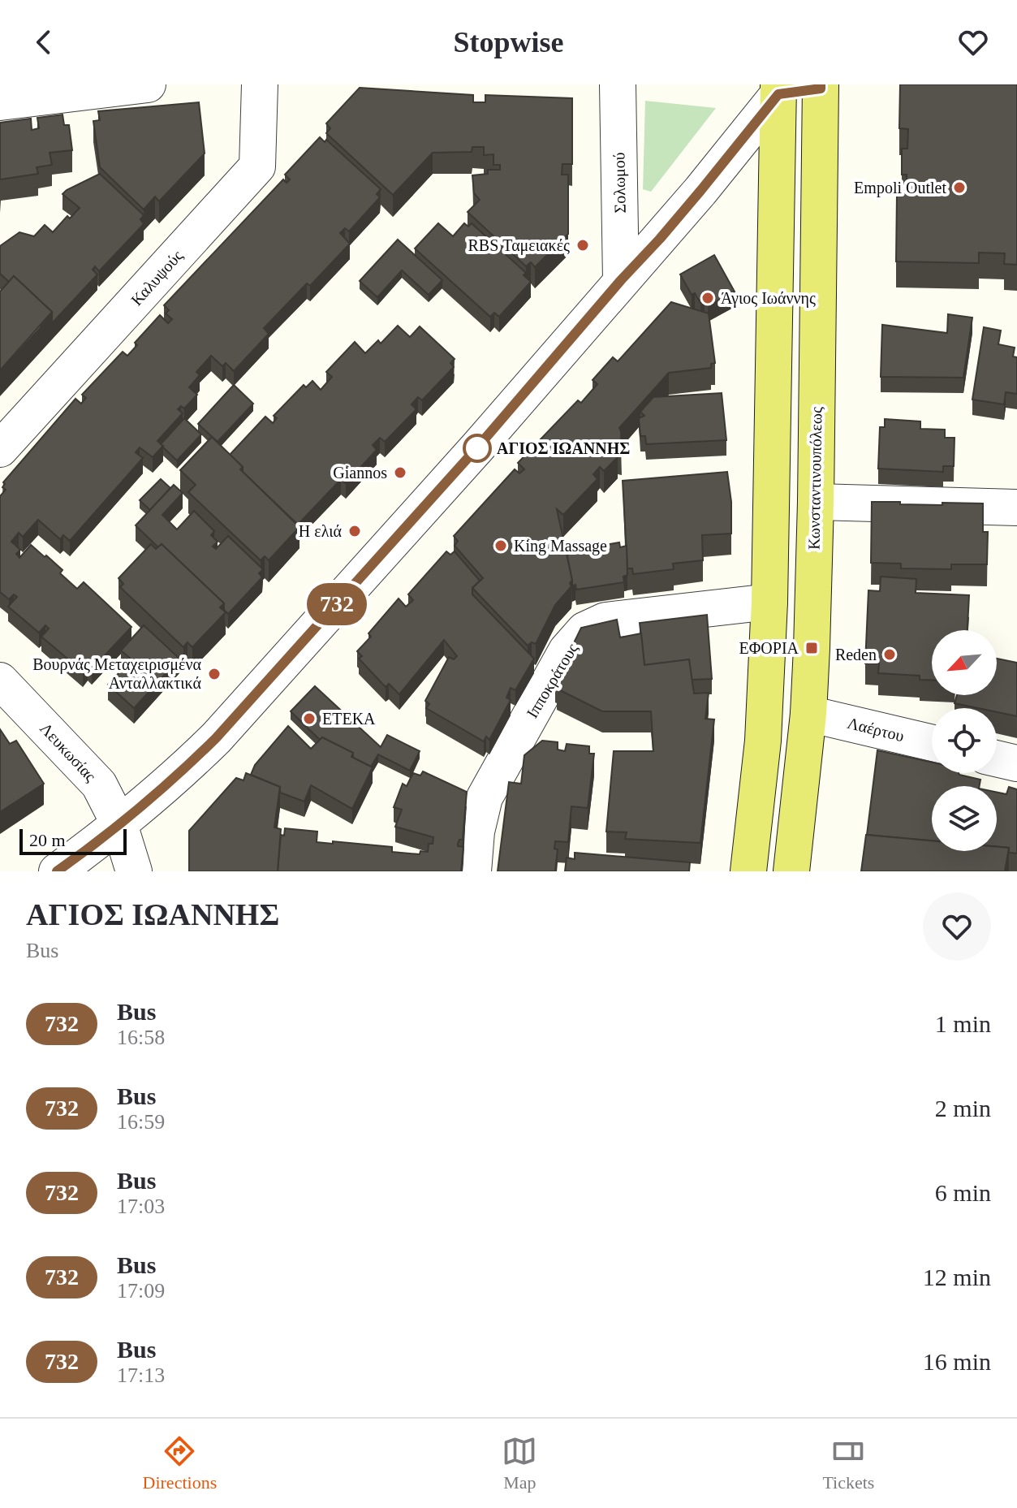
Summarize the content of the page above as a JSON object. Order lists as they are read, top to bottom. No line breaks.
{"streets":{"main road":["Κωνσταντινουπόλεως"],"street":["Σολωμού","Καλυψούς","Ιπποκράτους","Λαέρτου","Λευκωσίας"]},"crossings":[["Κωνσταντινουπόλεως","Λαέρτου"]],"places":{"other":["Empoli Outlet","RBS Ταμειακές","Άγιος Ιωάννης","ΑΓΙΟΣ ΙΩΑΝΝΗΣ","Giannos","Η ελιά","King Massage","Reden","Βουρνάς Μεταχειρισμένα Ανταλλακτικά","ΕΤΕΚΑ"],"transit":["ΕΦΟΡΙΑ"]},"lines":["bus line 732"],"scale_bar":"20 m","north":"bottom left","page":{"header":"Stopwise","on_map":"732","scale":"20 m","heading":["ΑΓΙΟΣ ΙΩΑΝΝΗΣ","Bus"],"list":[{"mark":"732","name":"Bus","note":"16:58","value":"1 min"},{"mark":"732","name":"Bus","note":"16:59","value":"2 min"},{"mark":"732","name":"Bus","note":"17:03","value":"6 min"},{"mark":"732","name":"Bus","note":"17:09","value":"12 min"},{"mark":"732","name":"Bus","note":"17:13","value":"16 min"}],"tabs":["Directions","Map","Tickets"]}}
